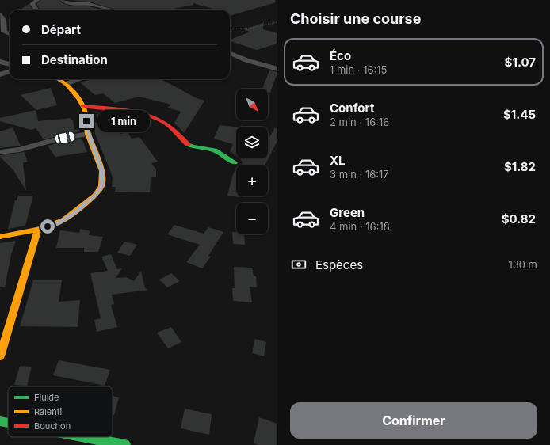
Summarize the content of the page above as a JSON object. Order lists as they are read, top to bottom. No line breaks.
{"legend":["Fluide","Ralenti","Bouchon"],"north":"bottom right","page":{"heading":"Choisir une course","banner":["Départ","Destination"],"list":[{"name":"Éco","note":"1 min · 16:15","value":"$1.07"},{"name":"Confort","note":"2 min · 16:16","value":"$1.45"},{"name":"XL","note":"3 min · 16:17","value":"$1.82"},{"name":"Green","note":"4 min · 16:18","value":"$0.82"}],"map_buttons":["+","−"],"bubble":"1 min","pay":["Espèces","130 m"],"buttons":"Confirmer"}}
